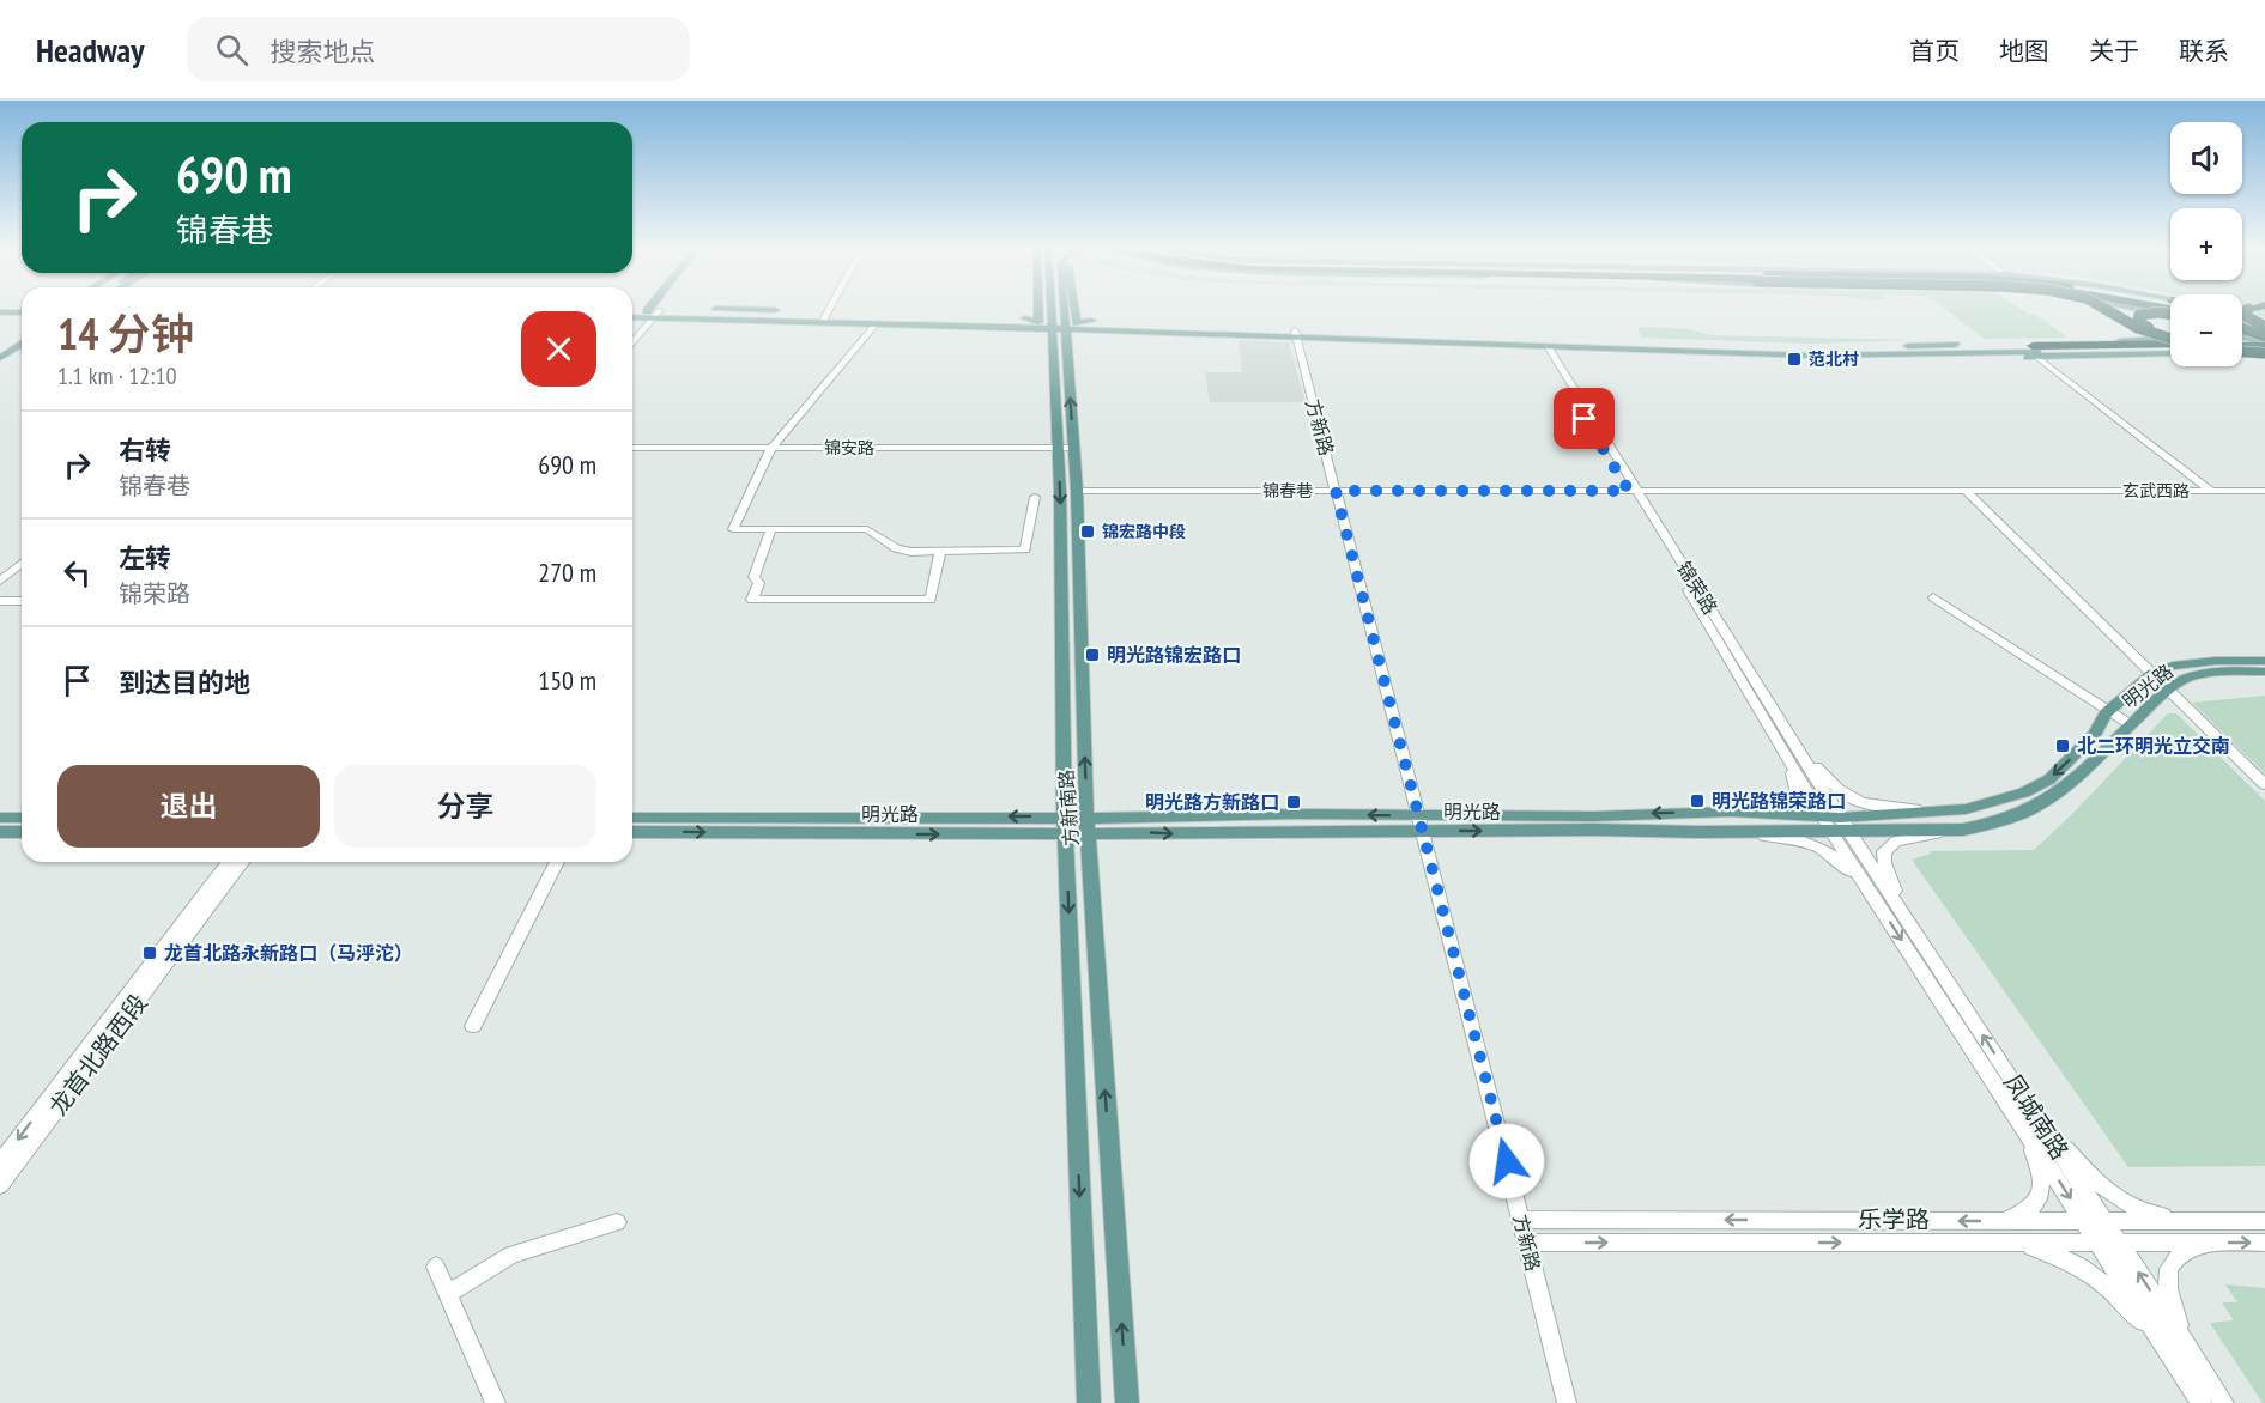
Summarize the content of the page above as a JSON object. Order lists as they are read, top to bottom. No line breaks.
{"streets":{"main road":["明光路","方新南路"],"street":["方新路","锦安路","锦春巷","玄武西路","锦荣路","龙首北路西段","凤城南路","乐学路"]},"crossings":[["方新路","锦春巷"],["方新路","明光路"],["方新路","乐学路"],["锦安路","方新南路"],["锦春巷","玄武西路"],["锦春巷","锦荣路"],["锦春巷","方新南路"],["玄武西路","锦荣路"],["锦荣路","明光路"],["锦荣路","凤城南路"],["明光路","方新南路"],["明光路","凤城南路"],["凤城南路","乐学路"]],"places":{"transit":["范北村","锦宏路中段","明光路锦宏路口","北二环明光立交南","明光路锦荣路口","明光路方新路口","龙首北路永新路口（马泘沱）"]},"page":{"header":"Headway","search":"搜索地点","nav":["首页","地图","关于","联系"],"map_buttons":["+","−"],"turn":["690 m","锦春巷"],"heading":["14 分钟","1.1 km · 12:10"],"list":[{"name":"右转","note":"锦春巷","value":"690 m"},{"name":"左转","note":"锦荣路","value":"270 m"},{"name":"到达目的地","value":"150 m"}],"buttons":["退出","分享"]}}
